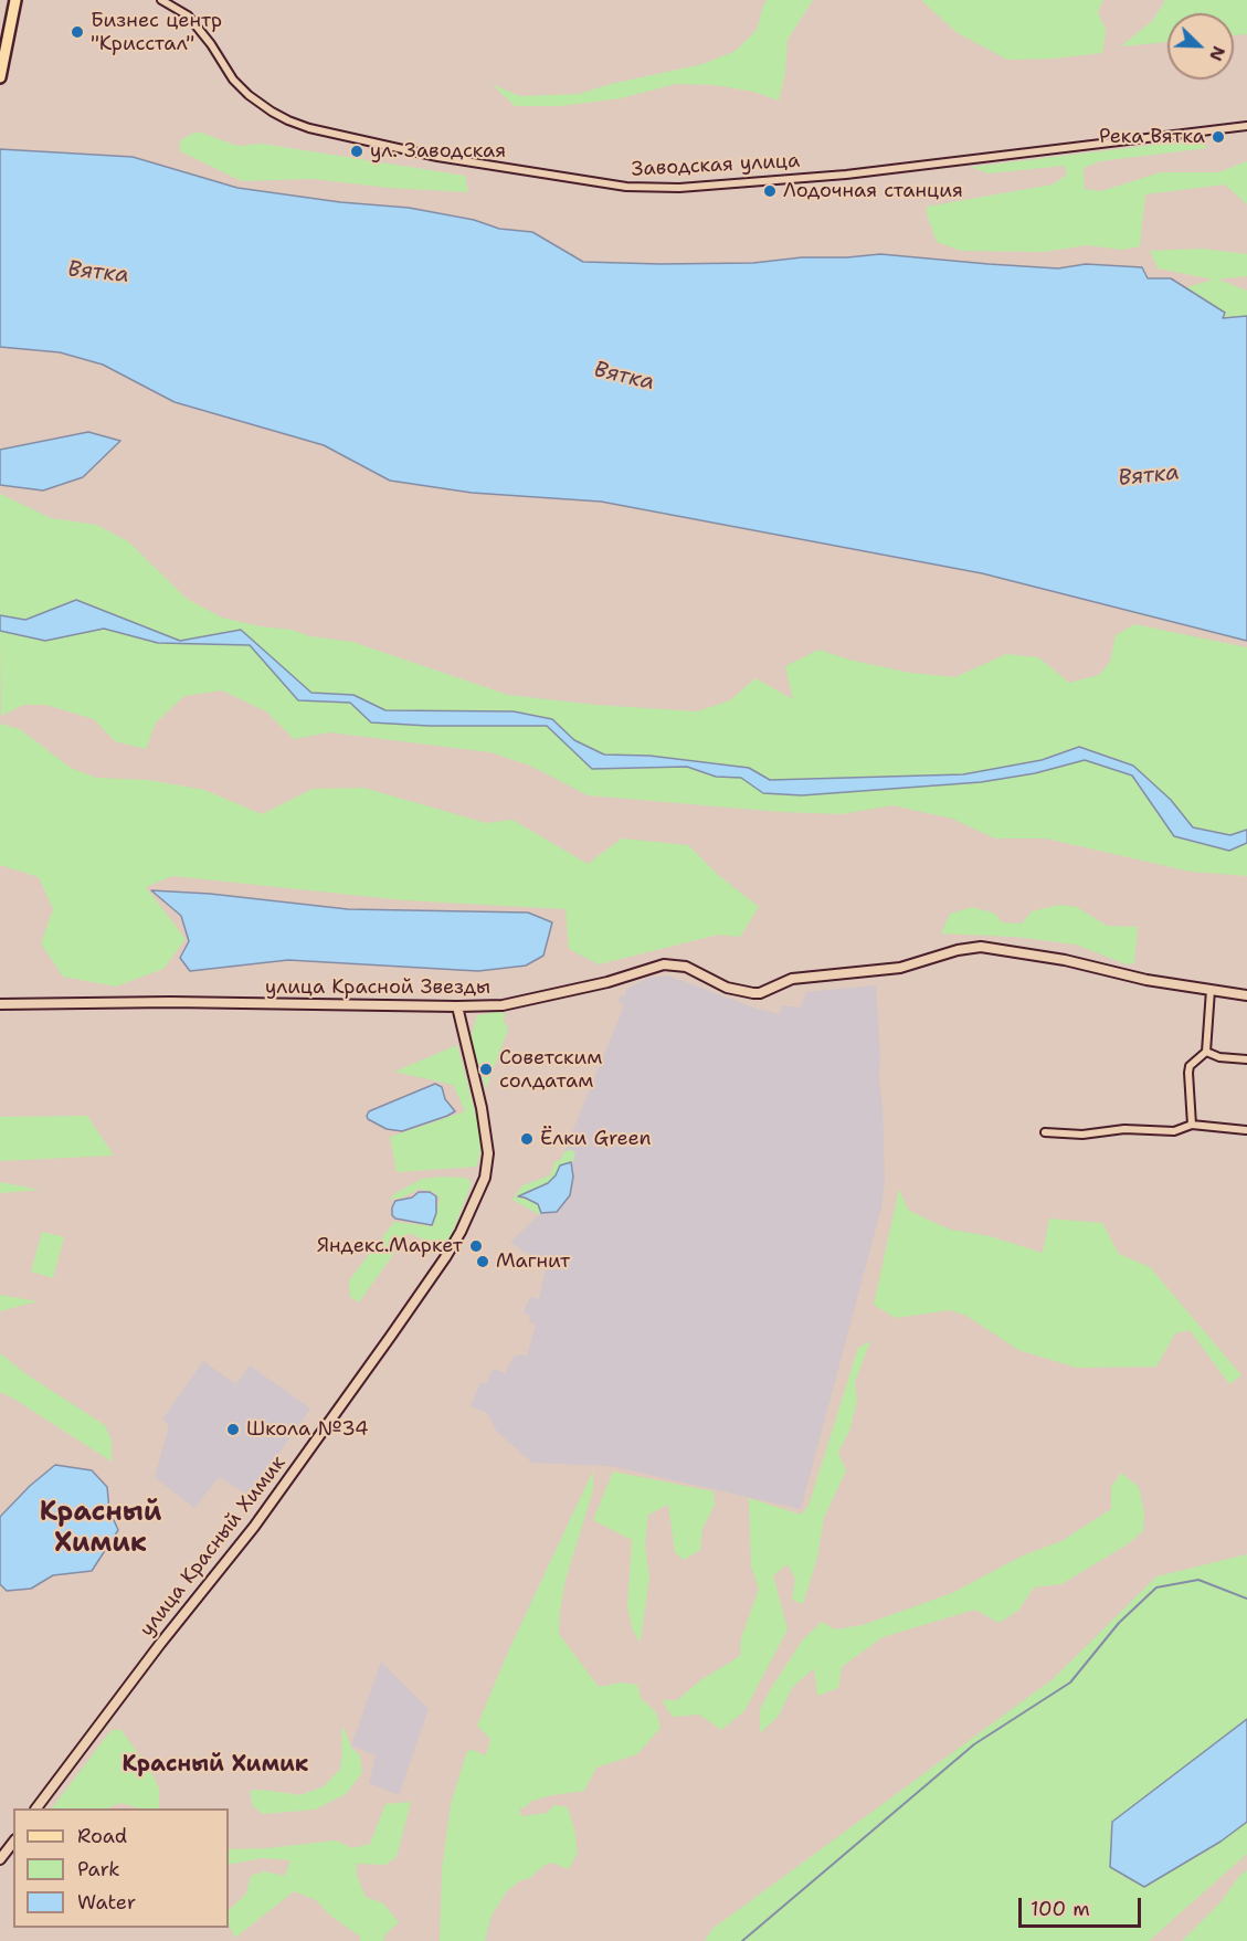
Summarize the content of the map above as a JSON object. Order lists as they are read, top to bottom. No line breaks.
{"streets":{"street":["Заводская улица","улица Красной Звезды","улица Красный Химик"]},"crossings":[["улица Красной Звезды","улица Красный Химик"]],"districts":["Красный Химик","Красный Химик"],"water":["Вятка"],"places":["Бизнес центр \"Крисстал\"","Река Вятка","ул. Заводская","Лодочная станция","Советским солдатам","Ёлки Green","Яндекс.Маркет","Магнит","Школа №34"],"legend":["Road","Park","Water"],"scale_bar":"100 m","north":"bottom right"}
